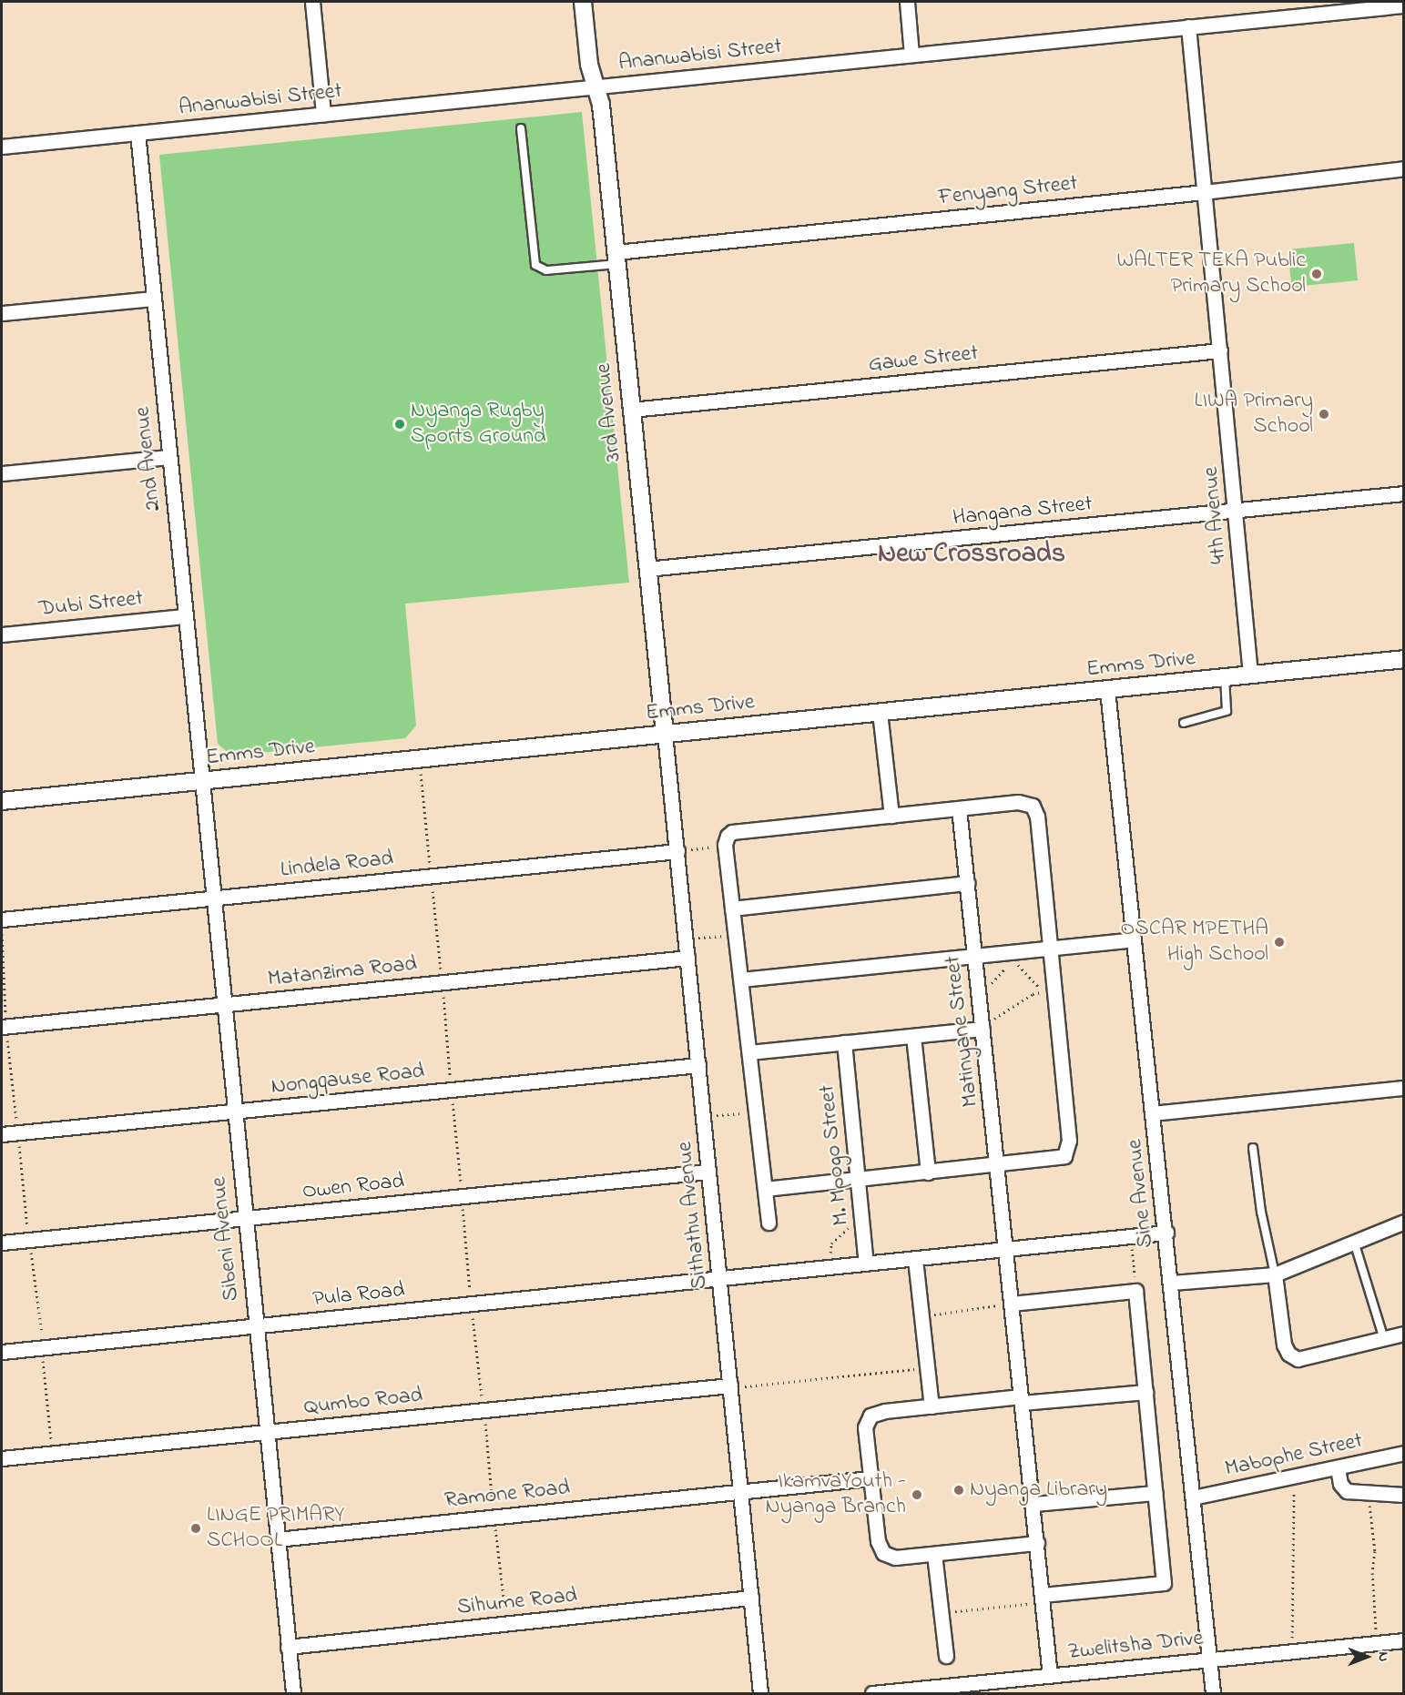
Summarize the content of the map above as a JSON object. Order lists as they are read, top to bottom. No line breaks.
{"streets":{"street":["Ananwabisi Street","Fenyang Street","Gawe Street","3rd Avenue","2nd Avenue","Hangana Street","4th Avenue","Dubi Street","Emms Drive","Lindela Road","Matanzima Road","Matinyane Street","Nongqause Road","M. Mpogo Street","Owen Road","Sine Avenue","Sithathu Avenue","Sibeni Avenue","Pula Road","Qumbo Road","Mabophe Street","Ramone Road","Sihume Road","Zwelitsha Drive"]},"crossings":[["Ananwabisi Street","3rd Avenue"],["Ananwabisi Street","2nd Avenue"],["Ananwabisi Street","4th Avenue"],["Fenyang Street","3rd Avenue"],["Fenyang Street","4th Avenue"],["Gawe Street","3rd Avenue"],["Gawe Street","4th Avenue"],["3rd Avenue","Hangana Street"],["3rd Avenue","Emms Drive"],["3rd Avenue","Sithathu Avenue"],["2nd Avenue","Dubi Street"],["2nd Avenue","Emms Drive"],["2nd Avenue","Sibeni Avenue"],["Hangana Street","4th Avenue"],["4th Avenue","Emms Drive"],["Emms Drive","Sine Avenue"],["Emms Drive","Sithathu Avenue"],["Emms Drive","Sibeni Avenue"],["Lindela Road","Sithathu Avenue"],["Lindela Road","Sibeni Avenue"],["Matanzima Road","Sithathu Avenue"],["Matanzima Road","Sibeni Avenue"],["Matinyane Street","Pula Road"],["Matinyane Street","Zwelitsha Drive"],["Nongqause Road","Sithathu Avenue"],["Nongqause Road","Sibeni Avenue"],["M. Mpogo Street","Pula Road"],["Owen Road","Sithathu Avenue"],["Owen Road","Sibeni Avenue"],["Sine Avenue","Pula Road"],["Sine Avenue","Mabophe Street"],["Sine Avenue","Zwelitsha Drive"],["Sithathu Avenue","Pula Road"],["Sithathu Avenue","Qumbo Road"],["Sithathu Avenue","Ramone Road"],["Sithathu Avenue","Sihume Road"],["Sibeni Avenue","Pula Road"],["Sibeni Avenue","Qumbo Road"],["Sibeni Avenue","Ramone Road"],["Sibeni Avenue","Sihume Road"]],"districts":["New Crossroads"],"places":["WALTER TEKA Public Primary School","LIWA Primary School","Nyanga Rugby Sports Ground","OSCAR MPETHA High School","Nyanga Library","IkamvaYouth - Nyanga Branch","LINGE PRIMARY SCHOOL"],"north":"right"}
